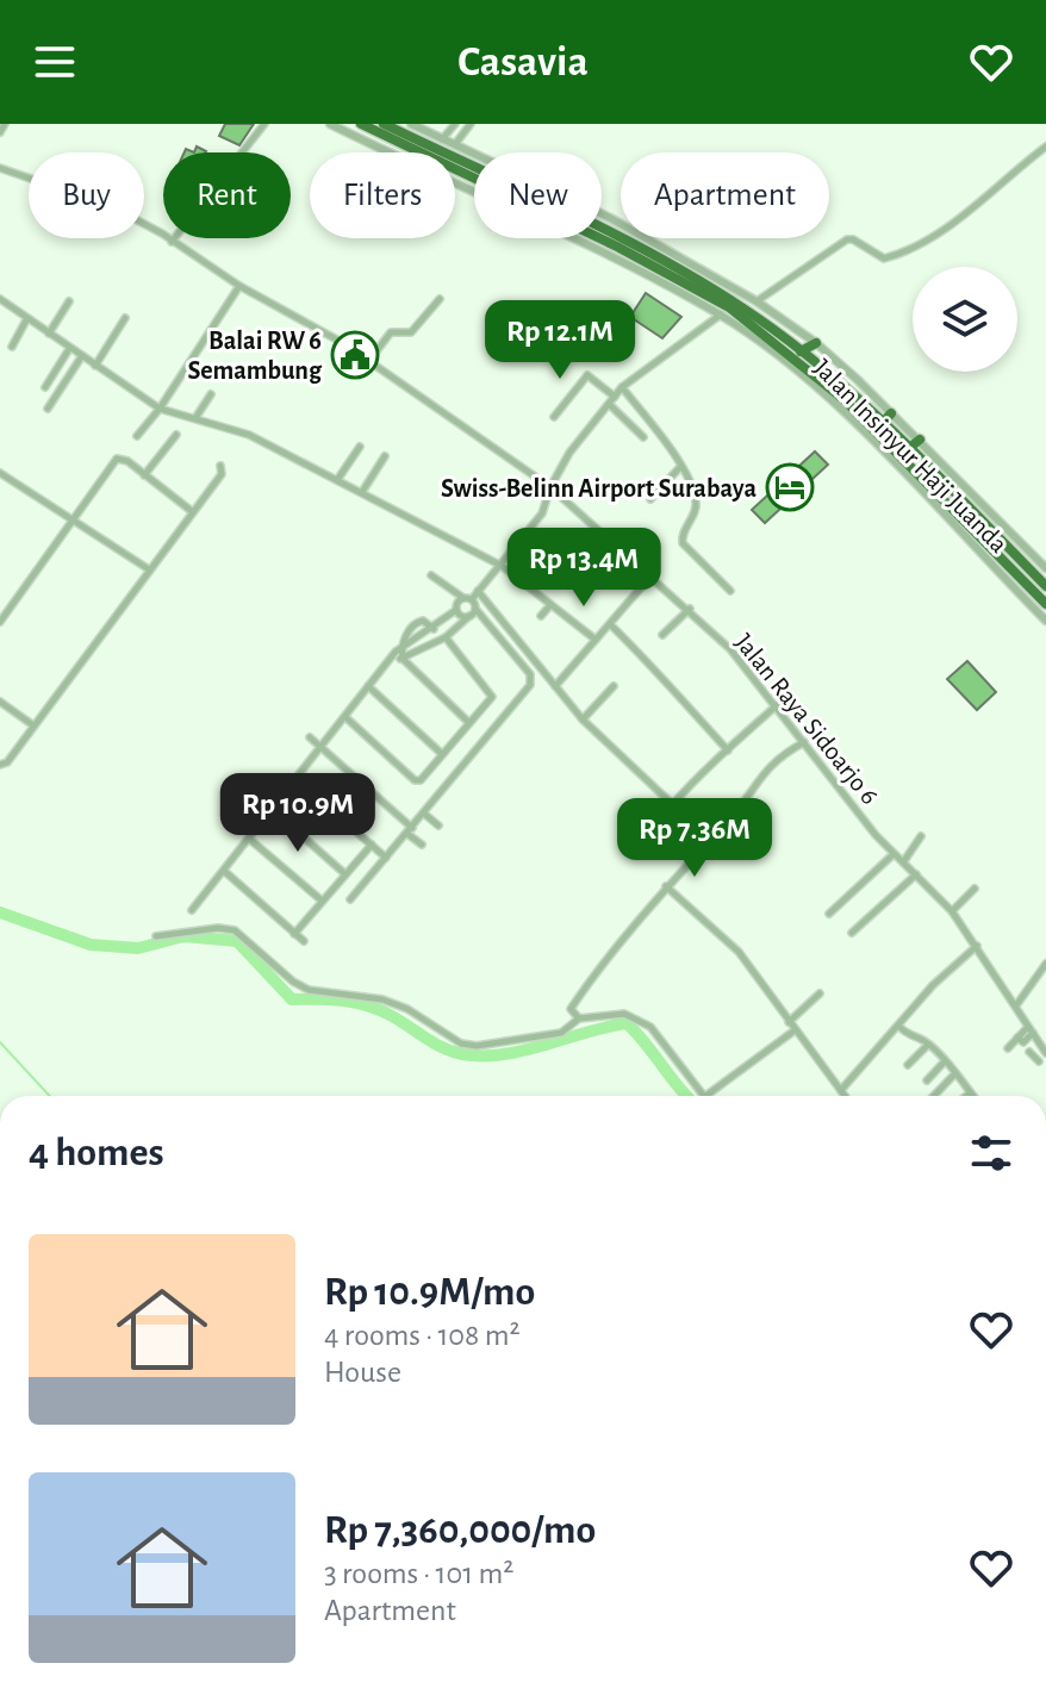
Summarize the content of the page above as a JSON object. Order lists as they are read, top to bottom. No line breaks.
{"streets":{"highway":["Jalan Insinyur Haji Juanda"],"street":["Jalan Raya Sidoarjo 6"]},"places":{"public building":["Balai RW 6 Semambung"],"hotel":["Swiss-Belinn Airport Surabaya"]},"page":{"header":"Casavia","chip":["Buy","Rent","Filters","New","Apartment"],"price":["Rp 12.1M","Rp 13.4M","Rp 10.9M","Rp 7.36M"],"heading":"4 homes","list":[{"name":"Rp 10.9M/mo","note":"4 rooms · 108 m² · House"},{"name":"Rp 7,360,000/mo","note":"3 rooms · 101 m² · Apartment"}]}}
